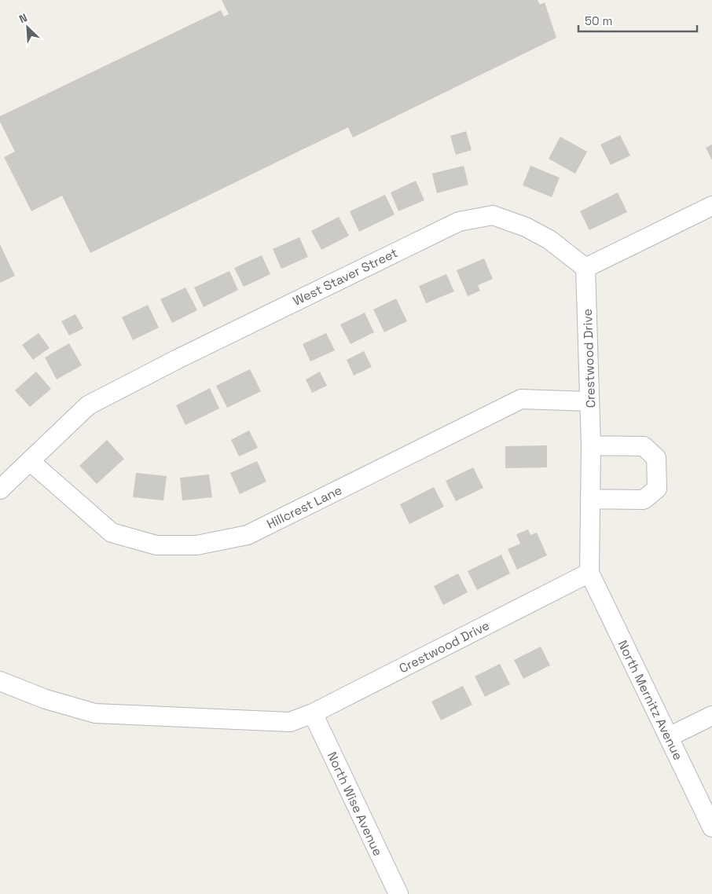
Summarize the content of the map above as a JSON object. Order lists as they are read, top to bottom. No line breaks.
{"streets":{"street":["West Staver Street","Crestwood Drive","Hillcrest Lane","North Mernitz Avenue","North Wise Avenue"]},"crossings":[["West Staver Street","Crestwood Drive"],["West Staver Street","Hillcrest Lane"],["Crestwood Drive","Hillcrest Lane"],["Crestwood Drive","North Mernitz Avenue"],["Crestwood Drive","North Wise Avenue"]],"scale_bar":"50 m","north":"top left"}
